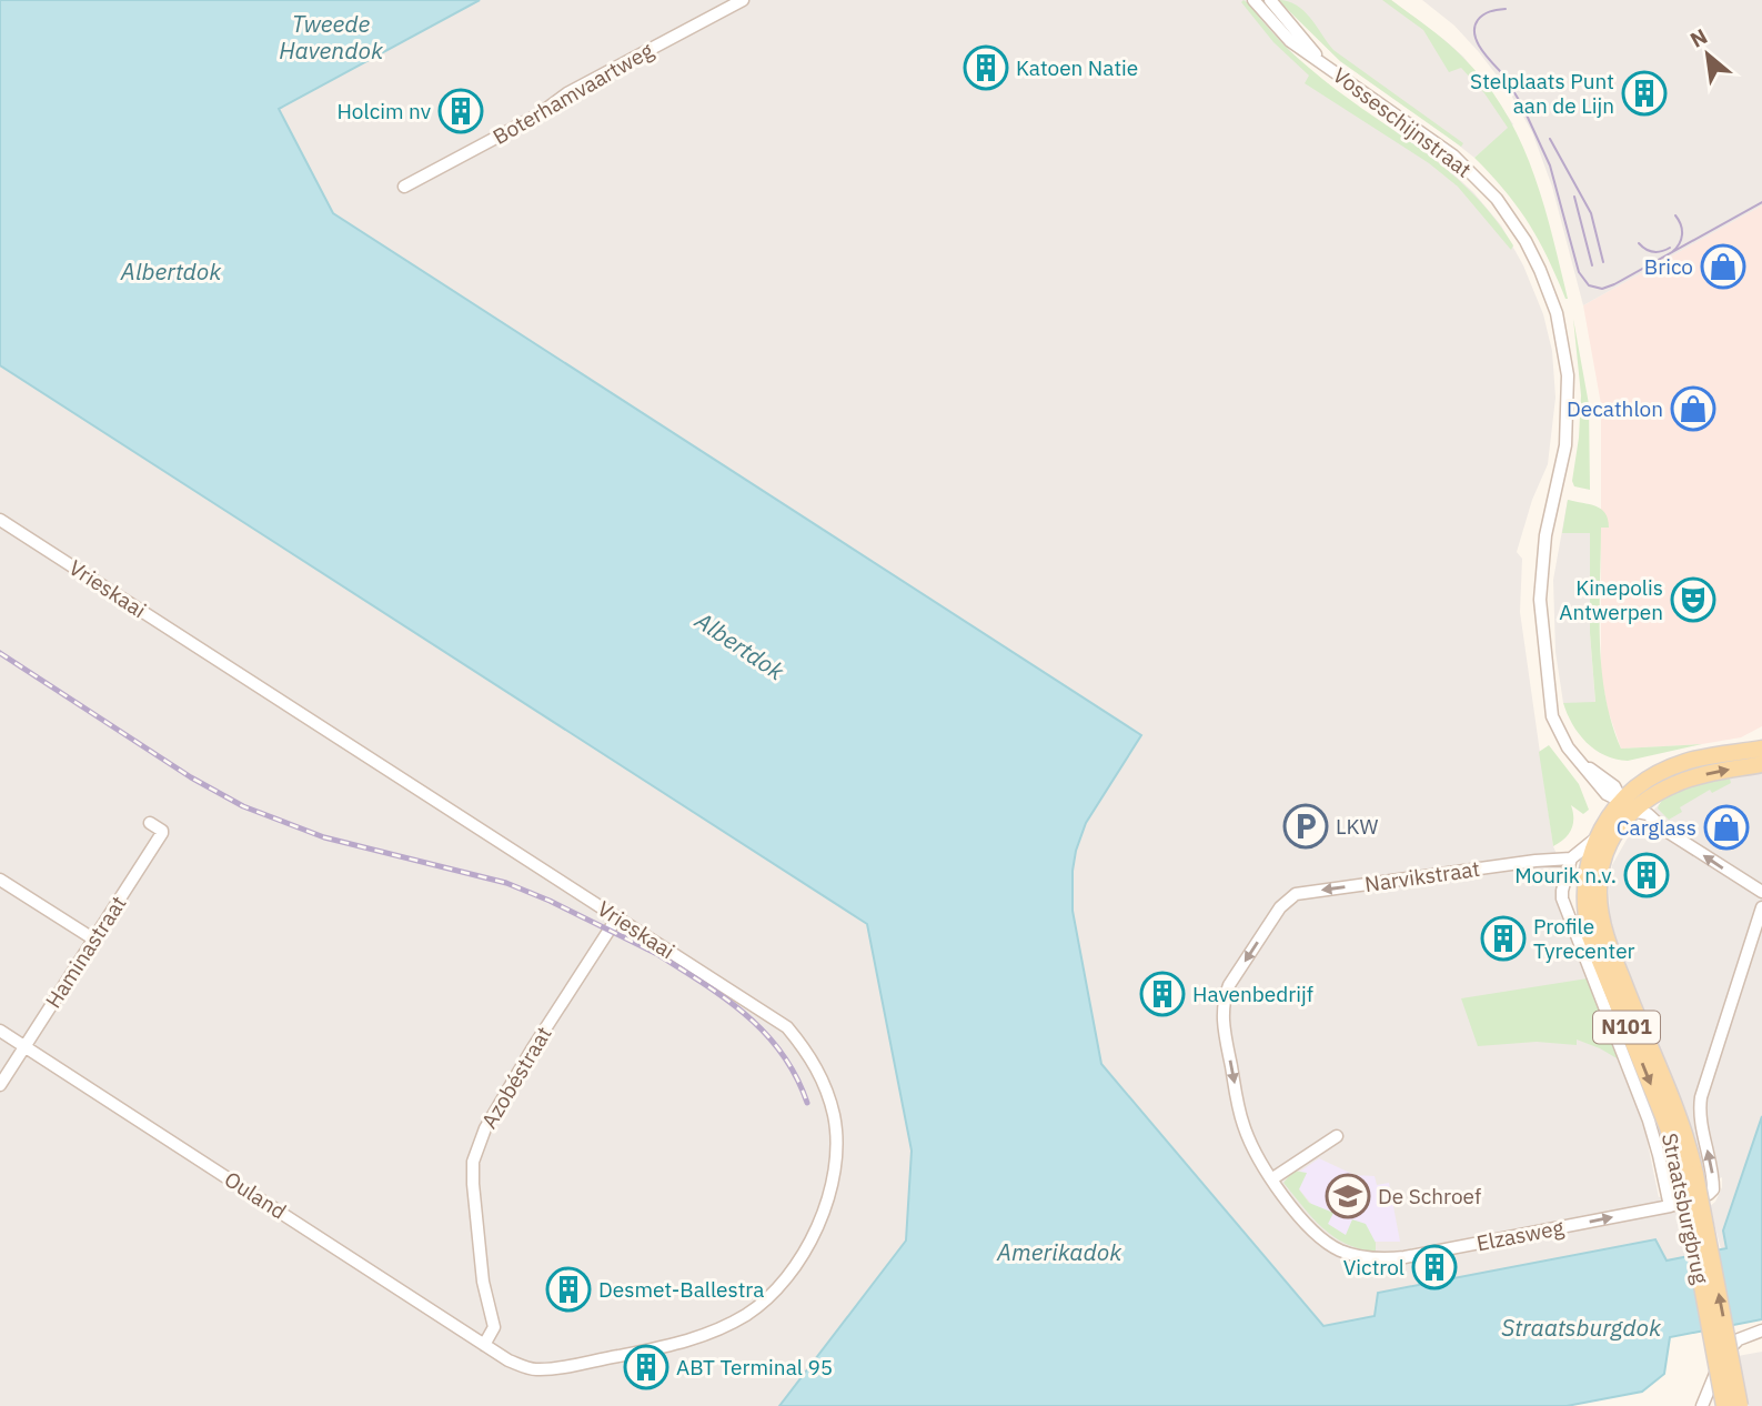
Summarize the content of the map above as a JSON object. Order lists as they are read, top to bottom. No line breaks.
{"streets":{"main road":["N101","Straatsburgbrug"],"street":["Boterhamvaartweg","Vosseschijnstraat","Vrieskaai","Narvikstraat","Haminastraat","Azobéstraat","Ouland","Elzasweg"]},"crossings":[["Vosseschijnstraat","N101"],["Vosseschijnstraat","Straatsburgbrug"],["Vrieskaai","Azobéstraat"],["Vrieskaai","Ouland"],["Narvikstraat","Elzasweg"],["Haminastraat","Ouland"],["N101","Straatsburgbrug"],["Azobéstraat","Ouland"]],"water":["Tweede Havendok","Albertdok","Amerikadok","Straatsburgdok"],"places":{"building":["Katoen Natie","Stelplaats Punt aan de Lijn","Holcim nv","Mourik n.v.","Profile Tyrecenter","Havenbedrijf","Victrol","Desmet-Ballestra","ABT Terminal 95"],"shop":["Brico","Decathlon","Carglass"],"theatre":["Kinepolis Antwerpen"],"parking":["LKW"],"school or university":["De Schroef"]},"north":"top left"}
